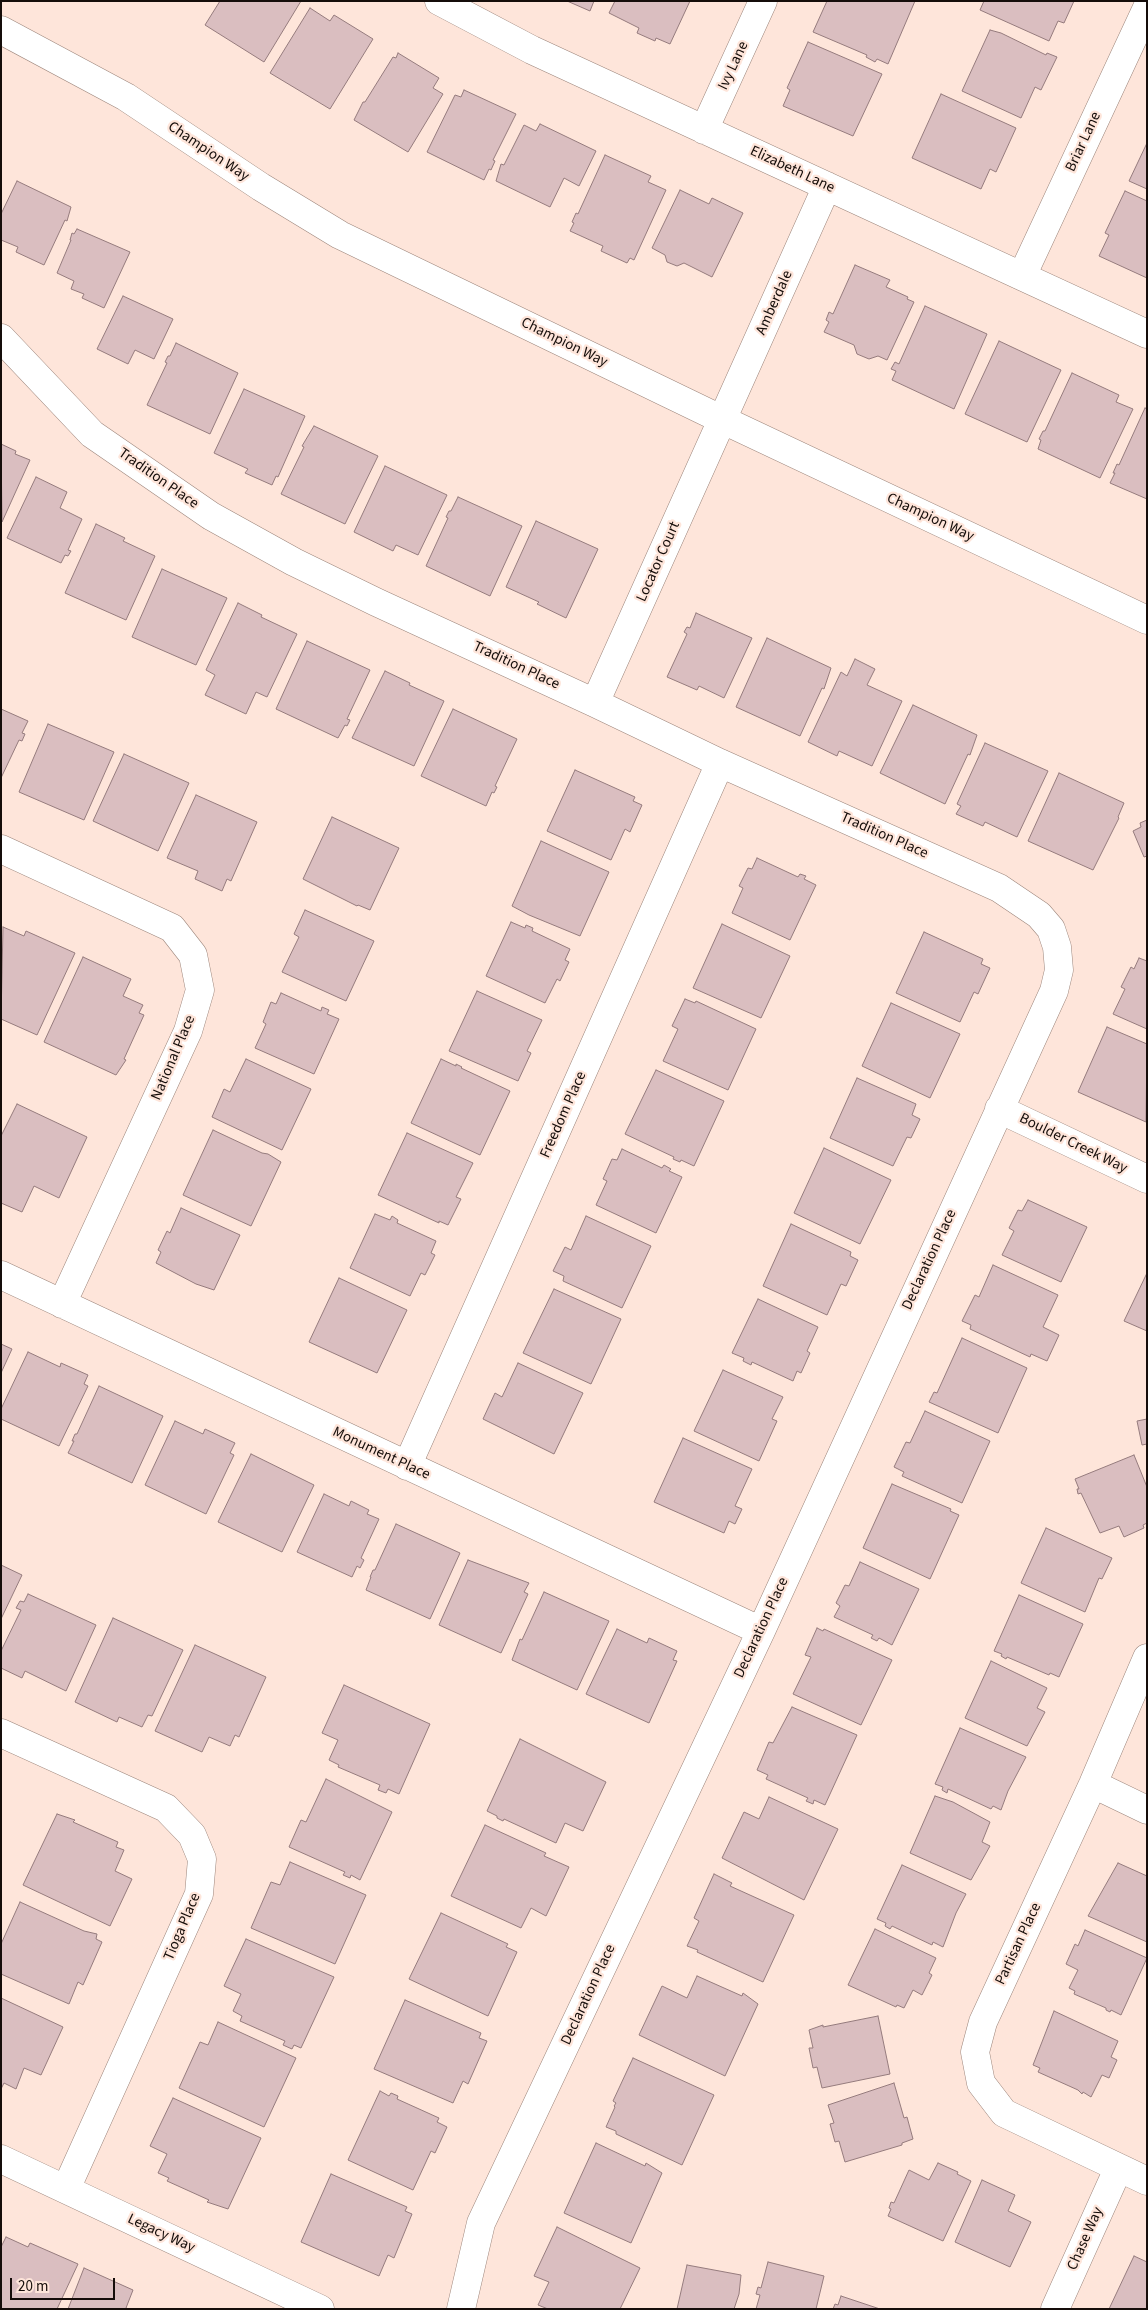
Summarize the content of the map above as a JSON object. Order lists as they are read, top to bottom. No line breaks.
{"streets":{"street":["Ivy Lane","Briar Lane","Champion Way","Elizabeth Lane","Amberdale","Tradition Place","Locator Court","National Place","Freedom Place","Boulder Creek Way","Declaration Place","Monument Place","Tioga Place","Partisan Place","Legacy Way","Chase Way"]},"crossings":[["Ivy Lane","Elizabeth Lane"],["Briar Lane","Elizabeth Lane"],["Champion Way","Amberdale"],["Champion Way","Locator Court"],["Elizabeth Lane","Amberdale"],["Amberdale","Locator Court"],["Tradition Place","Locator Court"],["Tradition Place","Freedom Place"],["Tradition Place","Declaration Place"],["National Place","Monument Place"],["Freedom Place","Monument Place"],["Boulder Creek Way","Declaration Place"],["Declaration Place","Monument Place"],["Tioga Place","Legacy Way"],["Partisan Place","Chase Way"]],"scale_bar":"20 m"}
